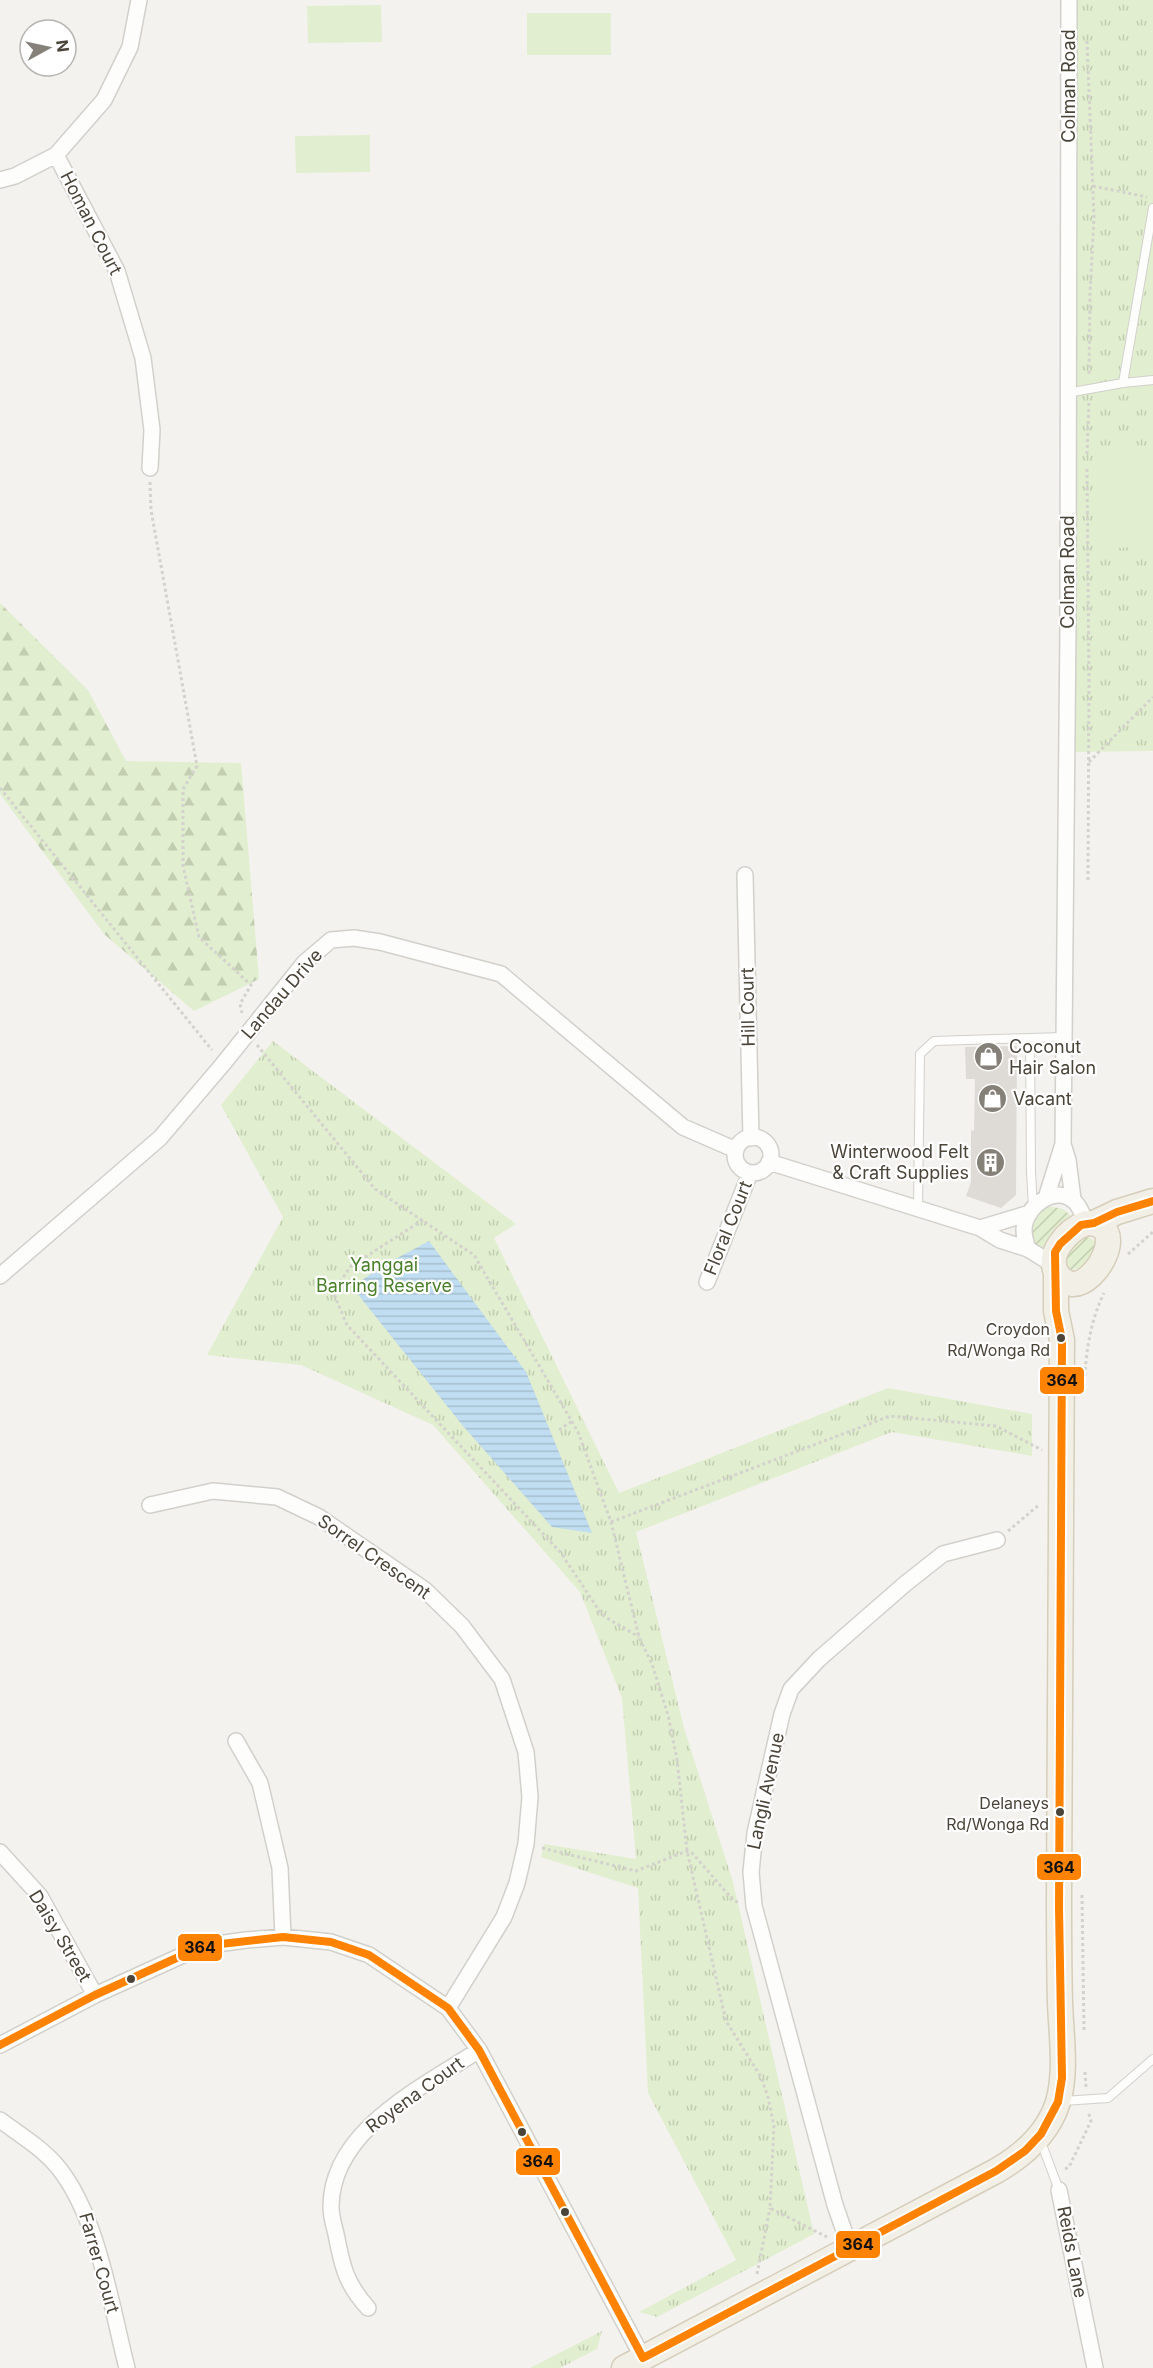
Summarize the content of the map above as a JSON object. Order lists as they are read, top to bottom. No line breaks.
{"streets":{"street":["Colman Road","Homan Court","Landau Drive","Hill Court","Floral Court","Sorrel Crescent","Langli Avenue","Daisy Street","Royena Court","Reids Lane","Farrer Court"]},"crossings":[["Landau Drive","Hill Court"],["Landau Drive","Floral Court"],["Hill Court","Floral Court"]],"parks":["Yanggai Barring Reserve"],"places":{"shop":["Coconut Hair Salon","Vacant"],"building":["Winterwood Felt & Craft Supplies"],"other":["Croydon Rd/Wonga Rd","Delaneys Rd/Wonga Rd"]},"lines":["transit line 364"],"north":"right"}
